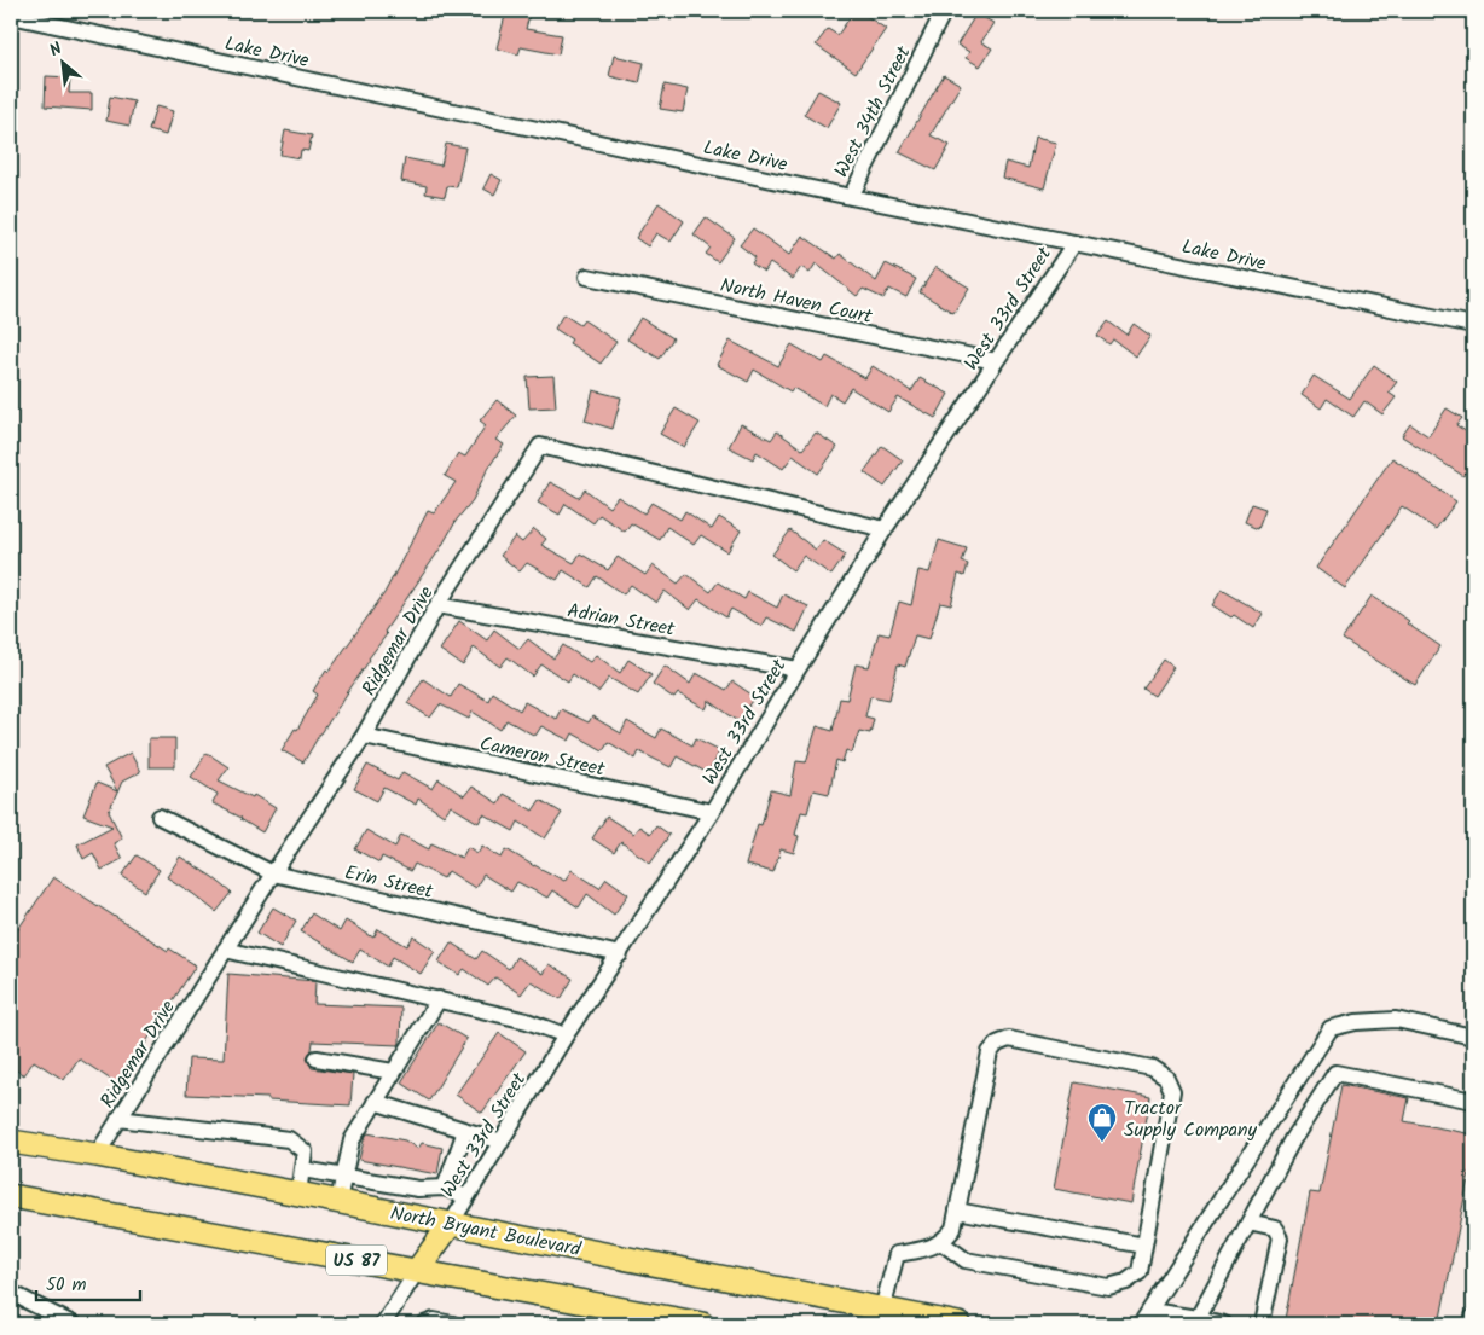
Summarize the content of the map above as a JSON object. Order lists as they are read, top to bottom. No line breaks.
{"streets":{"highway":["North Bryant Boulevard","US 87"],"street":["Lake Drive","West 34th Street","North Haven Court","West 33rd Street","Adrian Street","Ridgemar Drive","Cameron Street","Erin Street"]},"crossings":[["Lake Drive","West 34th Street"],["Lake Drive","West 33rd Street"],["North Haven Court","West 33rd Street"],["West 33rd Street","Adrian Street"],["West 33rd Street","Ridgemar Drive"],["West 33rd Street","Cameron Street"],["West 33rd Street","Erin Street"],["West 33rd Street","North Bryant Boulevard"],["Adrian Street","Ridgemar Drive"],["Ridgemar Drive","Cameron Street"],["Ridgemar Drive","Erin Street"],["Ridgemar Drive","North Bryant Boulevard"]],"places":{"shop":["Tractor Supply Company"]},"scale_bar":"50 m","north":"top left"}
